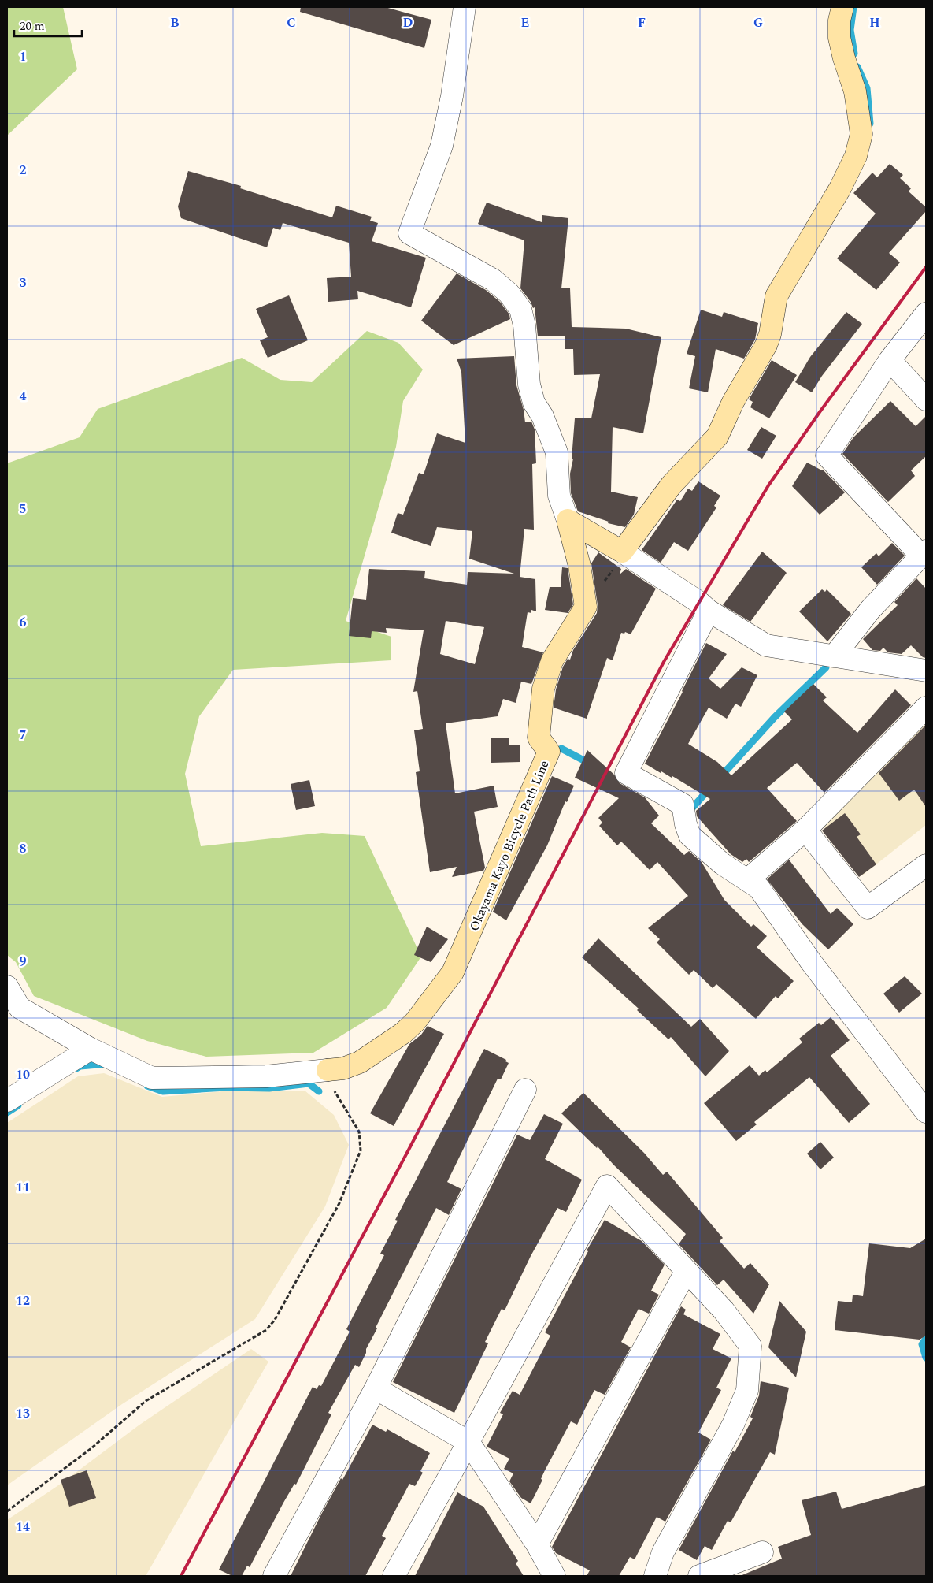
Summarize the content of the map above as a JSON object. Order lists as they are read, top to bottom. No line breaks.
{"streets":{"main road":["Okayama Kayo Bicycle Path Line"]},"scale_bar":"20 m","grid":{"columns":["B","C","D","E","F","G","H"],"rows":["1","2","3","4","5","6","7","8","9","10","11","12","13","14"]}}
